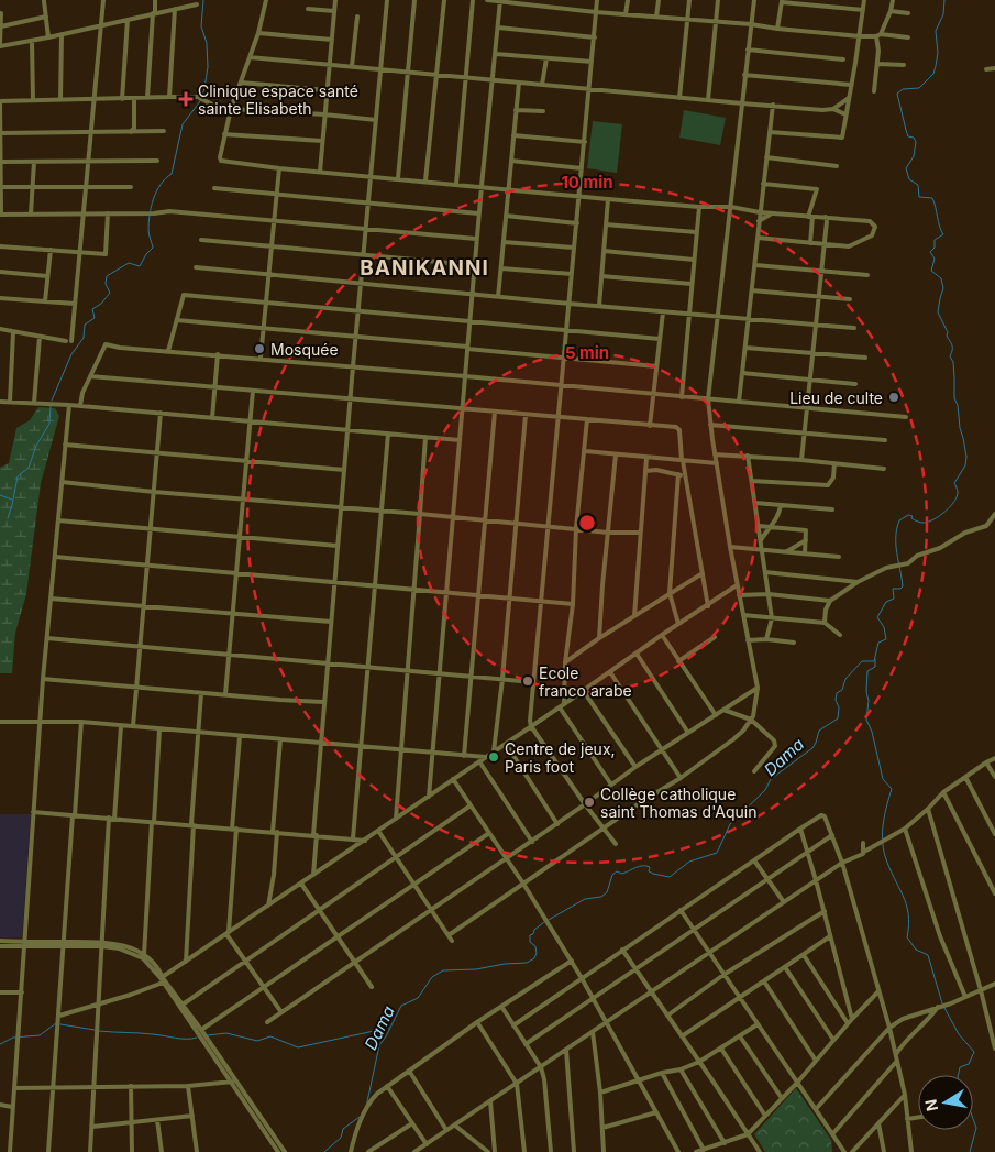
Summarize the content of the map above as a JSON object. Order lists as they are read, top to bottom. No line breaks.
{"districts":["BANIKANNI"],"water":["Dama"],"places":{"health":["Clinique espace santé sainte Elisabeth"],"other":["Mosquée","Lieu de culte","Ecole franco arabe","Centre de jeux, Paris foot","Collège catholique saint Thomas d'Aquin"]},"north":"left","rings":["10 min","5 min"]}
